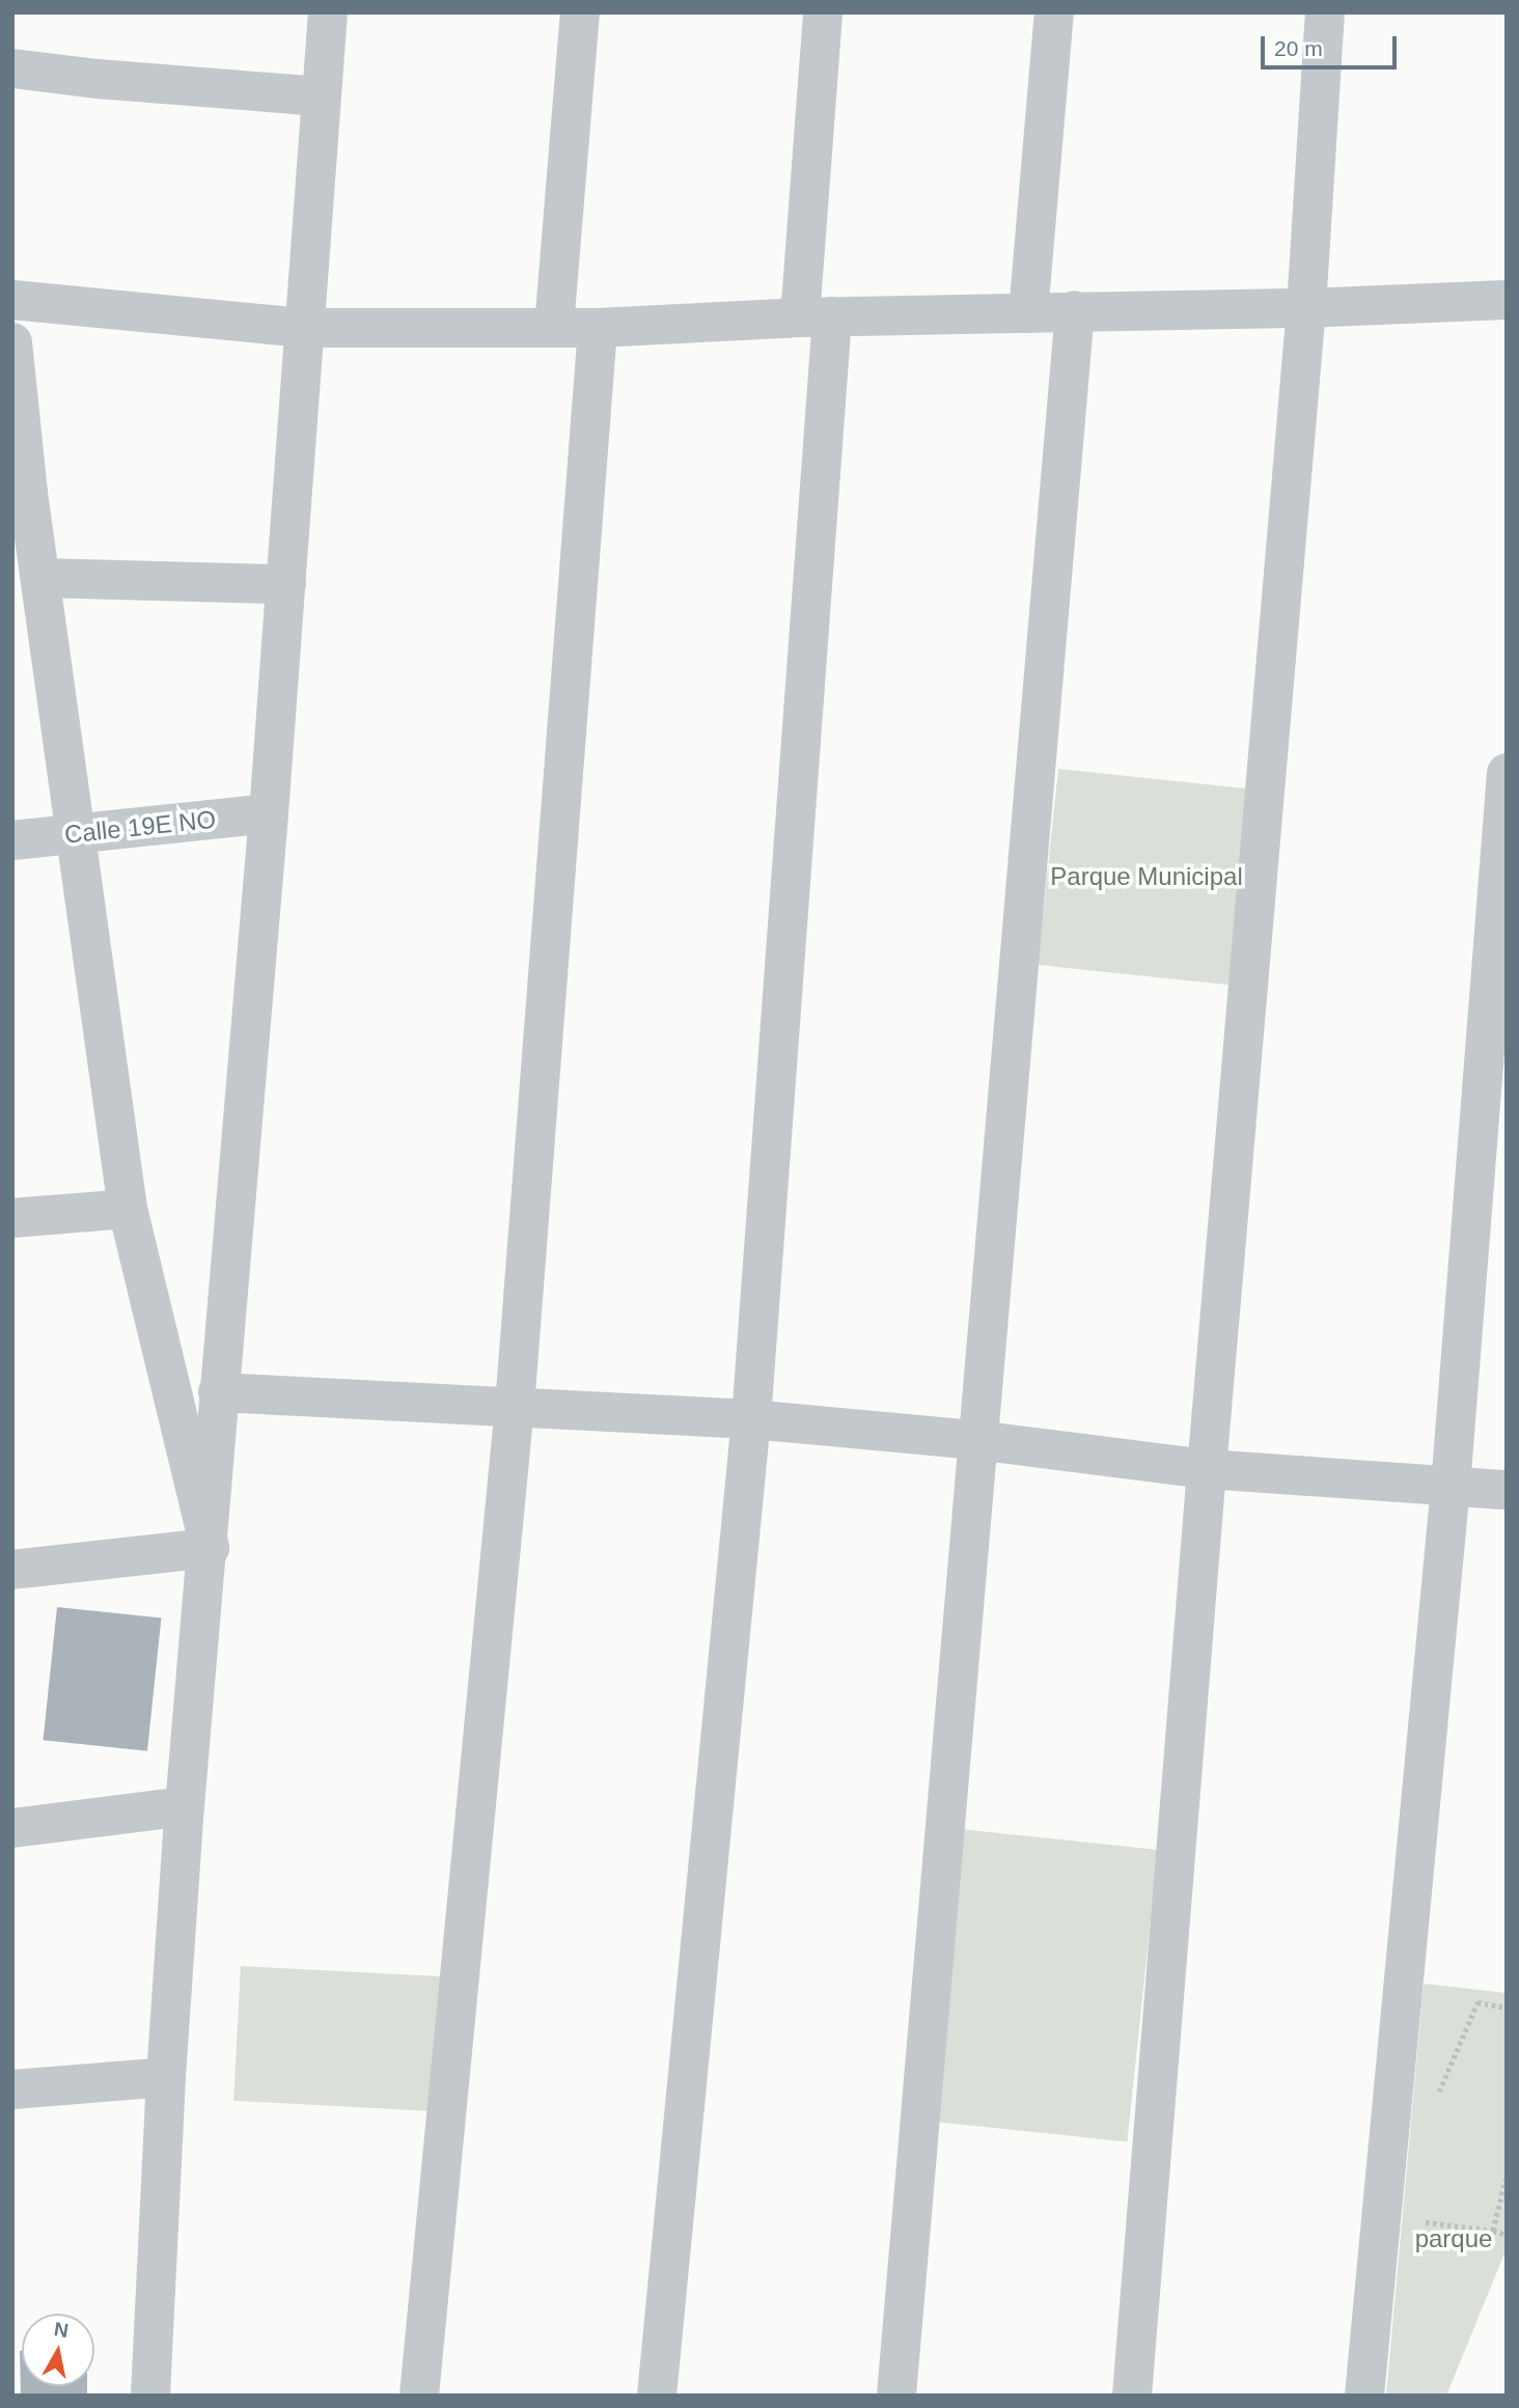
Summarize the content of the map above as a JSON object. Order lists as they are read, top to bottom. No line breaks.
{"streets":{"street":["Calle 19E NO"]},"parks":["Parque Municipal","parque"],"scale_bar":"20 m","north":"top"}
